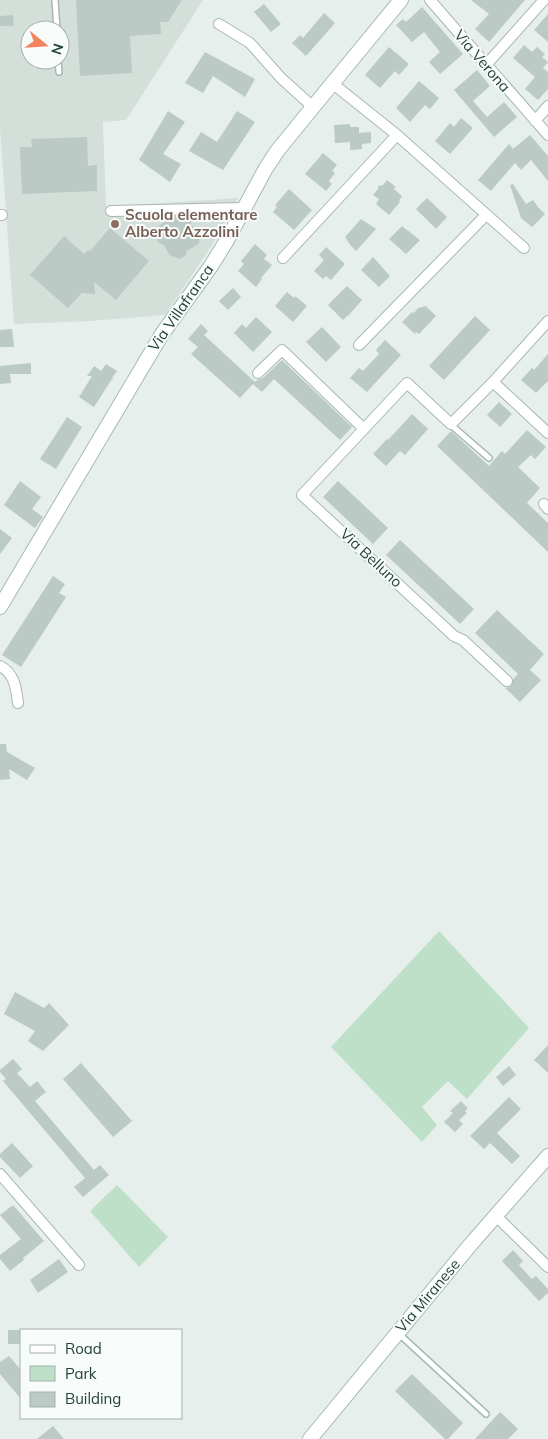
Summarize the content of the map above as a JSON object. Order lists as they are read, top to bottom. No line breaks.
{"streets":{"street":["Via Verona","Via Villafranca","Via Belluno","Via Miranese"]},"places":["Scuola elementare Alberto Azzolini"],"legend":["Road","Park","Building"],"north":"right"}
